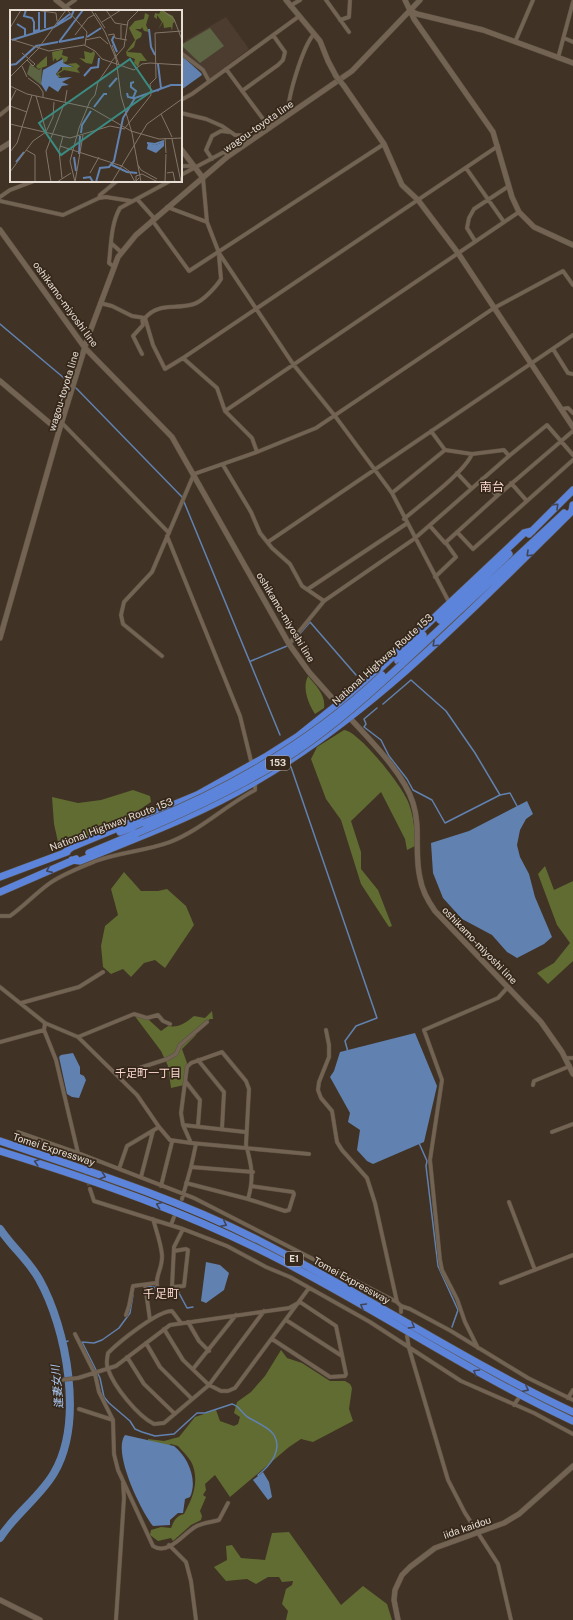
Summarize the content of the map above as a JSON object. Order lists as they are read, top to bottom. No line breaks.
{"streets":{"highway":["National Highway Route 153","153","Tomei Expressway","E1"],"main road":["wagou-toyota line","oshikamo-miyoshi line","iida kaidou"]},"crossings":[["wagou-toyota line","oshikamo-miyoshi line"]],"districts":["南台","千足町一丁目","千足町"],"water":["逢妻女川"]}
